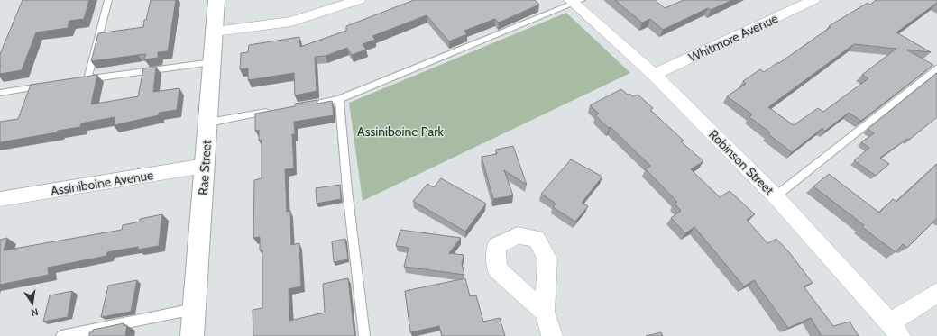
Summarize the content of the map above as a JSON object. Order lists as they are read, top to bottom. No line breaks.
{"streets":{"street":["Whitmore Avenue","Robinson Street","Rae Street","Assiniboine Avenue"]},"crossings":[["Whitmore Avenue","Robinson Street"],["Rae Street","Assiniboine Avenue"]],"parks":["Assiniboine Park"],"north":"bottom"}
